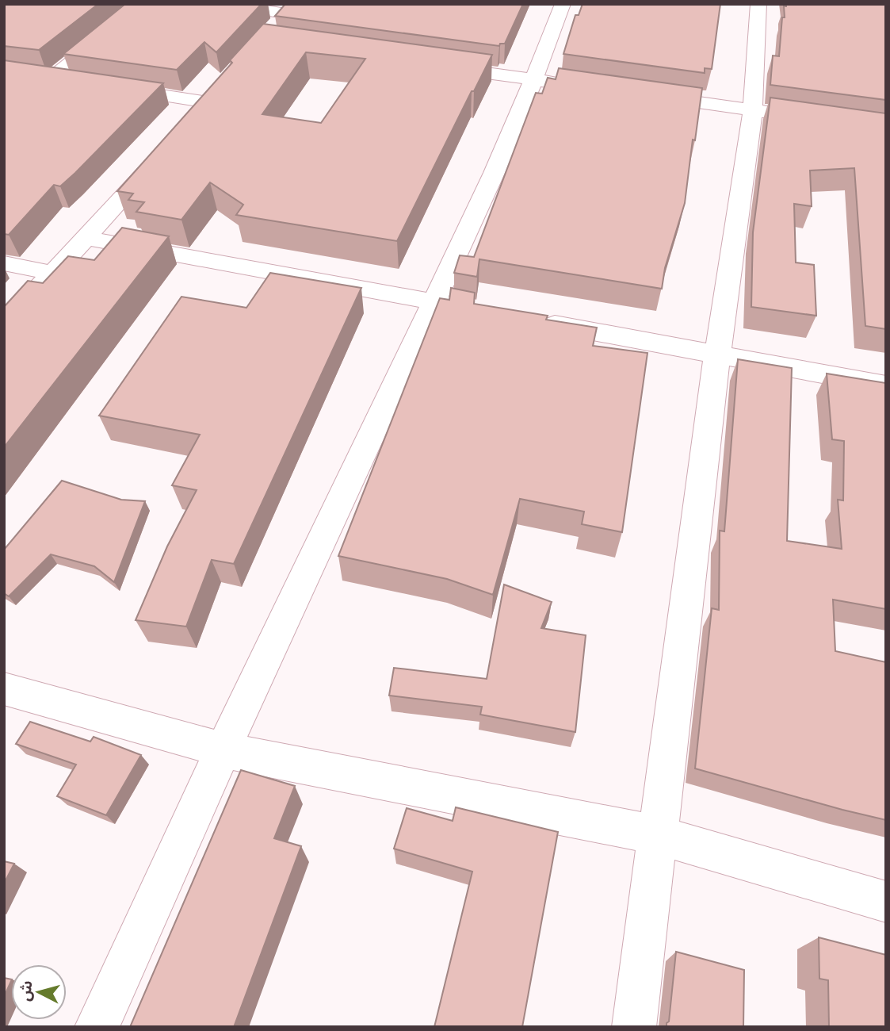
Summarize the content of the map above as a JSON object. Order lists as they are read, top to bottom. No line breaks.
{"north":"left"}
